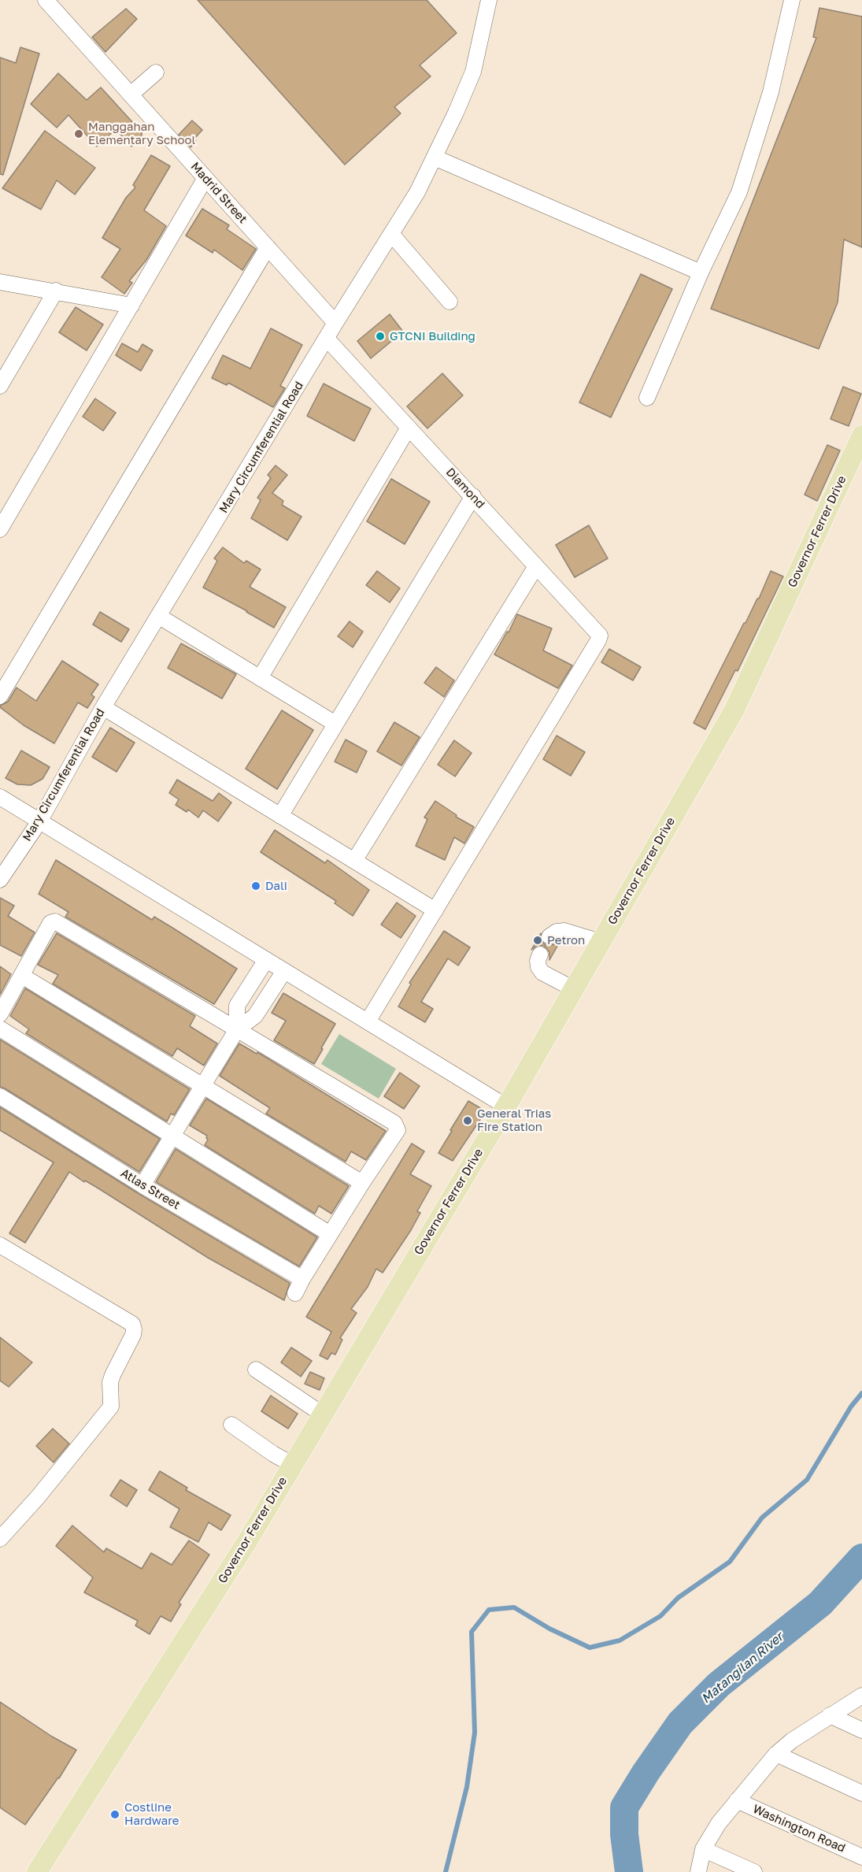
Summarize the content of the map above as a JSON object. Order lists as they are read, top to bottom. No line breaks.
{"streets":{"main road":["Governor Ferrer Drive"],"street":["Madrid Street","Mary Circumferential Road","Diamond","Atlas Street","Washington Road"]},"crossings":[["Madrid Street","Mary Circumferential Road"],["Mary Circumferential Road","Diamond"]],"water":["Matangilan River"],"places":["Manggahan Elementary School","GTCNI Building","Dali","Petron","General Trias Fire Station","Costline Hardware"]}
